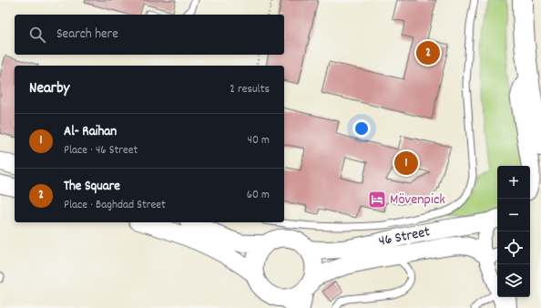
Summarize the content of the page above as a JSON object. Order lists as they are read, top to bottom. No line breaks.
{"streets":{"street":["46 Street"]},"places":{"hotel":["Mövenpick"]},"page":{"search":"Search here","pins":["2","1"],"heading":["Nearby","2 results"],"list":[{"mark":"1","name":"Al- Raihan","note":"Place · 46 Street","value":"40 m"},{"mark":"2","name":"The Square","note":"Place · Baghdad Street","value":"60 m"}],"map_buttons":["+","−"]}}
